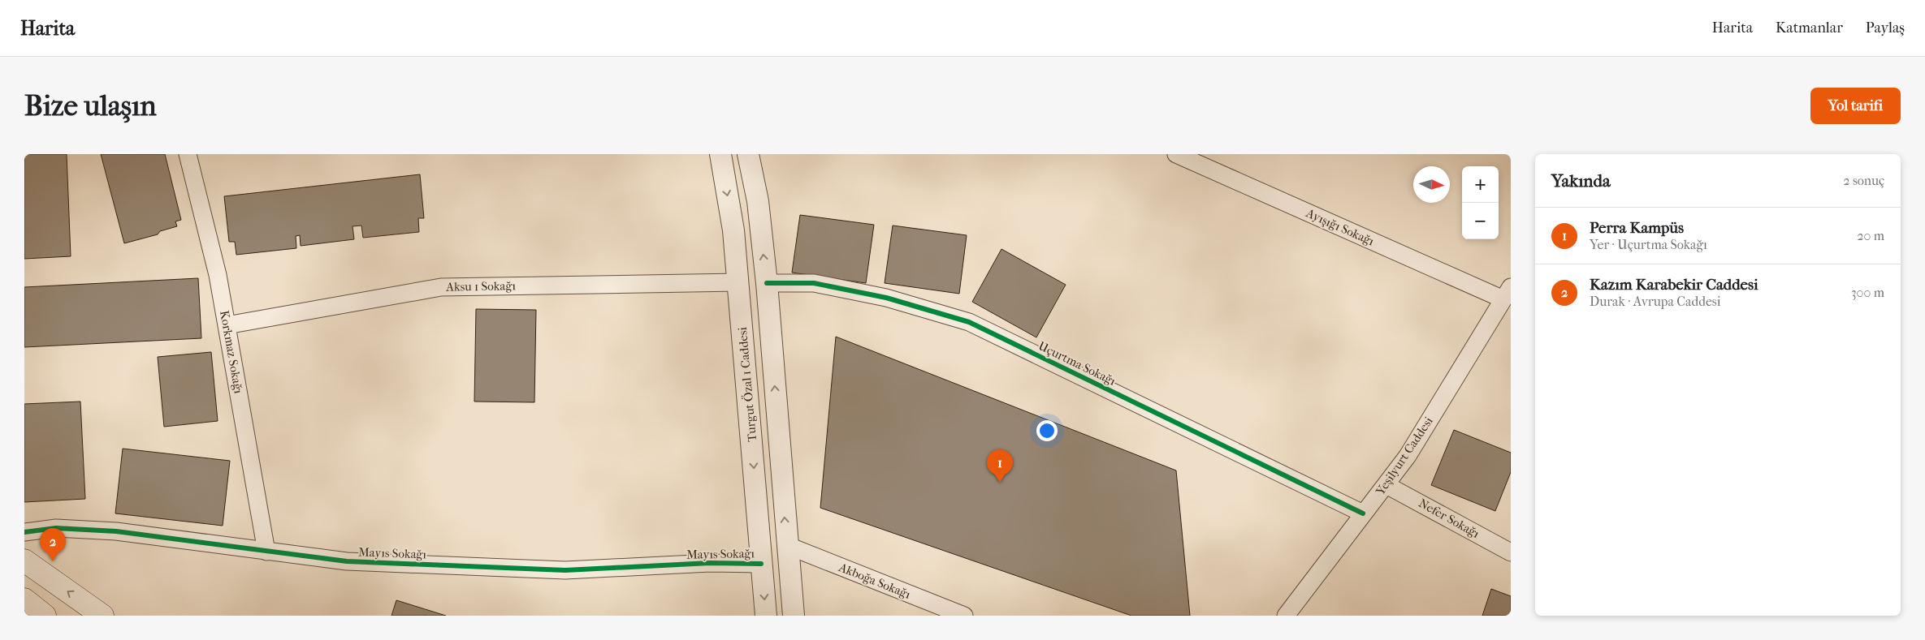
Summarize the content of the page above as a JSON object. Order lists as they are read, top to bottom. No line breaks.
{"streets":{"street":["Ayışığı Sokağı","Aksu 1 Sokağı","Korkmaz Sokağı","Uçurtma Sokağı","Turgut Özal 1 Caddesi","Yeşilyurt Caddesi","Nefer Sokağı","Mayıs Sokağı","Akboğa Sokağı"]},"crossings":[["Ayışığı Sokağı","Yeşilyurt Caddesi"],["Aksu 1 Sokağı","Korkmaz Sokağı"],["Aksu 1 Sokağı","Turgut Özal 1 Caddesi"],["Korkmaz Sokağı","Mayıs Sokağı"],["Uçurtma Sokağı","Yeşilyurt Caddesi"],["Turgut Özal 1 Caddesi","Mayıs Sokağı"],["Yeşilyurt Caddesi","Nefer Sokağı"]],"north":"right","page":{"header":"Harita","nav":["Harita","Katmanlar","Paylaş"],"buttons":"Yol tarifi","title":"Bize ulaşın","heading":["Yakında","2 sonuç"],"map_buttons":["+","−"],"list":[{"mark":"1","name":"Perra Kampüs","note":"Yer · Uçurtma Sokağı","value":"20 m"},{"mark":"2","name":"Kazım Karabekir Caddesi","note":"Durak · Avrupa Caddesi","value":"300 m"}],"pins":["1","2"]}}
